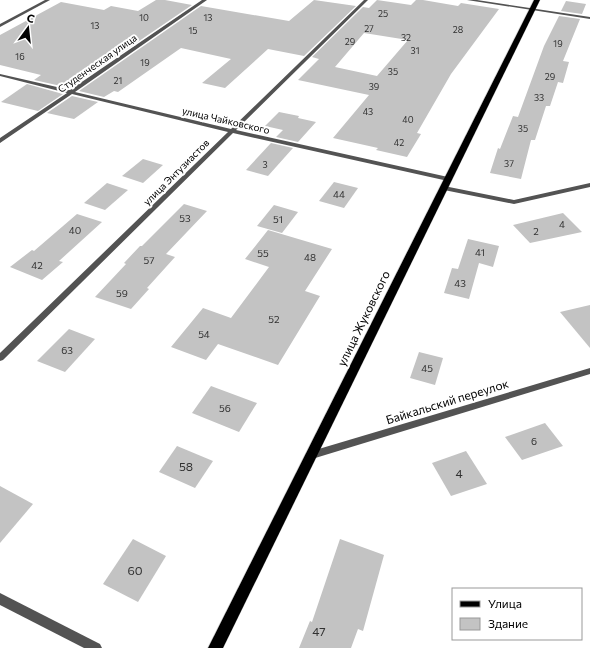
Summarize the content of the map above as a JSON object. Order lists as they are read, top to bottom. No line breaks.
{"streets":{"main road":["улица Жуковского"],"street":["Студенческая улица","улица Чайковского","улица Энтузиастов","Байкальский переулок"]},"crossings":[["Студенческая улица","улица Чайковского"],["улица Чайковского","улица Энтузиастов"],["улица Чайковского","улица Жуковского"],["улица Жуковского","Байкальский переулок"]],"house_numbers":["25","10","13","13","27","28","15","32","29","19","31","16","19","35","29","21","39","33","43","40","35","42","37","3","44","53","51","4","40","2","41","55","48","57","42","43","59","52","54","63","45","56","6","58","4","60","47"],"legend":["Улица","Здание"],"north":"top"}
